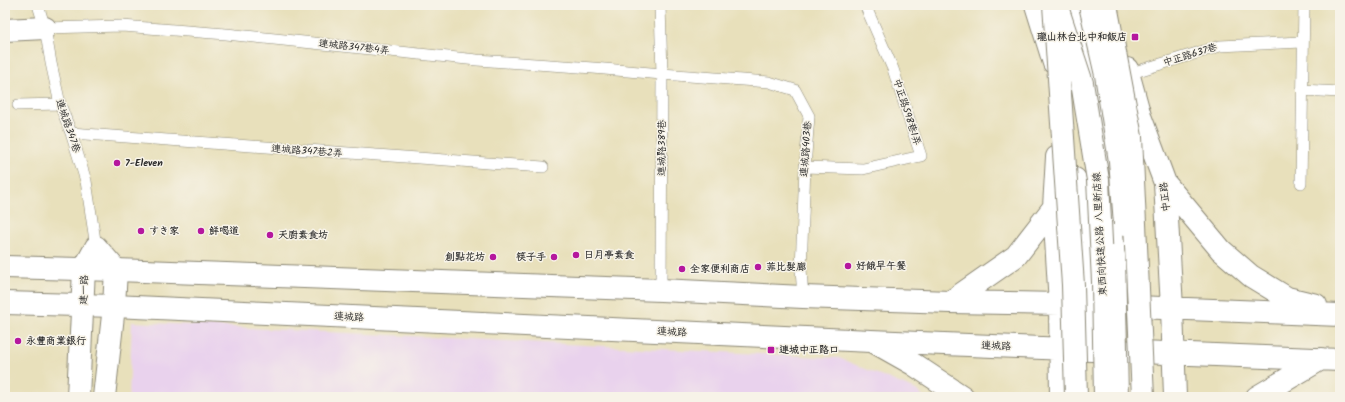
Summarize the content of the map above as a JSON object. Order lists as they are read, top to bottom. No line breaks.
{"streets":{"main road":["中正路","東西向快速公路 八里新店線","建一路","連城路"],"lane":["連城路347巷4弄","中正路637巷","中正路598巷1弄","連城路347巷","連城路389巷","連城路403巷","連城路347巷2弄"]},"crossings":[["連城路347巷4弄","連城路347巷"],["連城路347巷4弄","連城路389巷"],["連城路347巷4弄","連城路403巷"],["中正路637巷","中正路"],["中正路598巷1弄","連城路403巷"],["連城路347巷","連城路347巷2弄"],["連城路347巷","建一路"],["連城路389巷","連城路403巷"],["中正路","連城路"],["建一路","連城路"]],"places":{"transit":["瓏山林台北中和飯店","連城中正路口"],"other":["7-Eleven","すき家","鮮喝道","天廚素食坊","日月亭素食","創點花坊","筷子手","好餓早午餐","菲比髮廊","全家便利商店","永豐商業銀行"]}}
